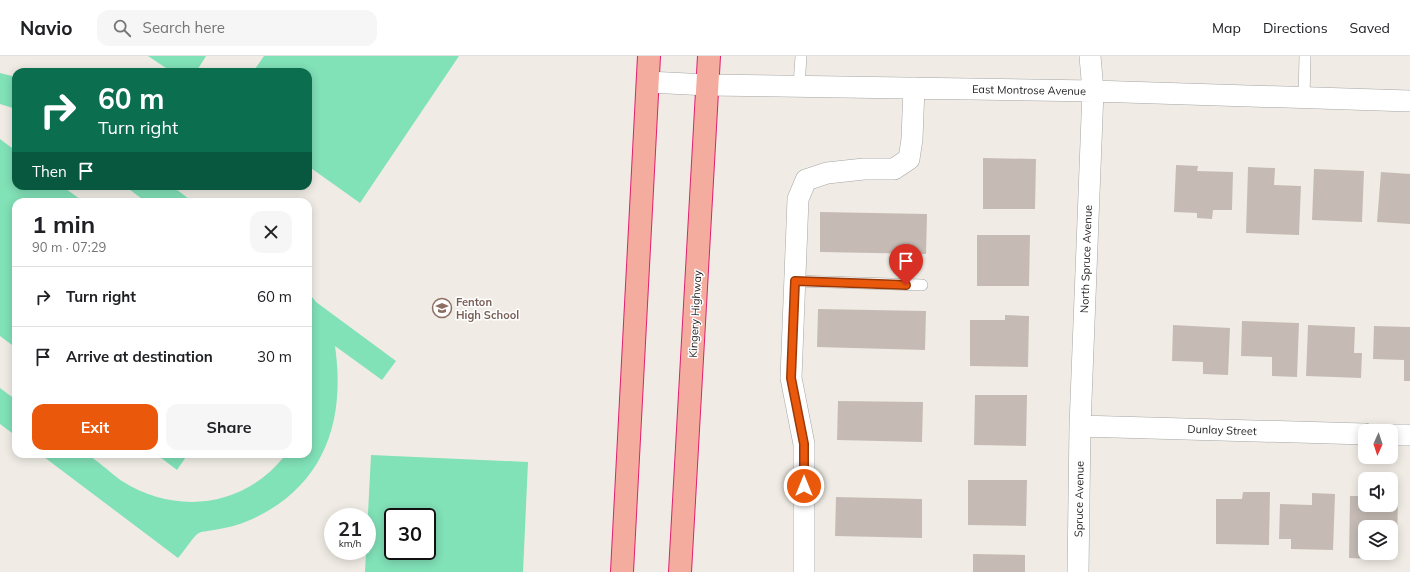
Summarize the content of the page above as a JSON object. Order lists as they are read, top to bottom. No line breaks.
{"streets":{"highway":["Kingery Highway"],"street":["East Montrose Avenue","North Spruce Avenue","Dunlay Street","Spruce Avenue"]},"crossings":[["East Montrose Avenue","North Spruce Avenue"],["East Montrose Avenue","Kingery Highway"],["North Spruce Avenue","Dunlay Street"],["North Spruce Avenue","Spruce Avenue"],["Dunlay Street","Spruce Avenue"]],"places":{"school or university":["Fenton High School"]},"north":"bottom","page":{"header":"Navio","search":"Search here","nav":["Map","Directions","Saved"],"turn":["60 m","Turn right"],"then":"Then","heading":["1 min","90 m · 07:29"],"list":[{"name":"Turn right","value":"60 m"},{"name":"Arrive at destination","value":"30 m"}],"buttons":["Exit","Share"],"speed":"21 km/h","limit":"30"}}
